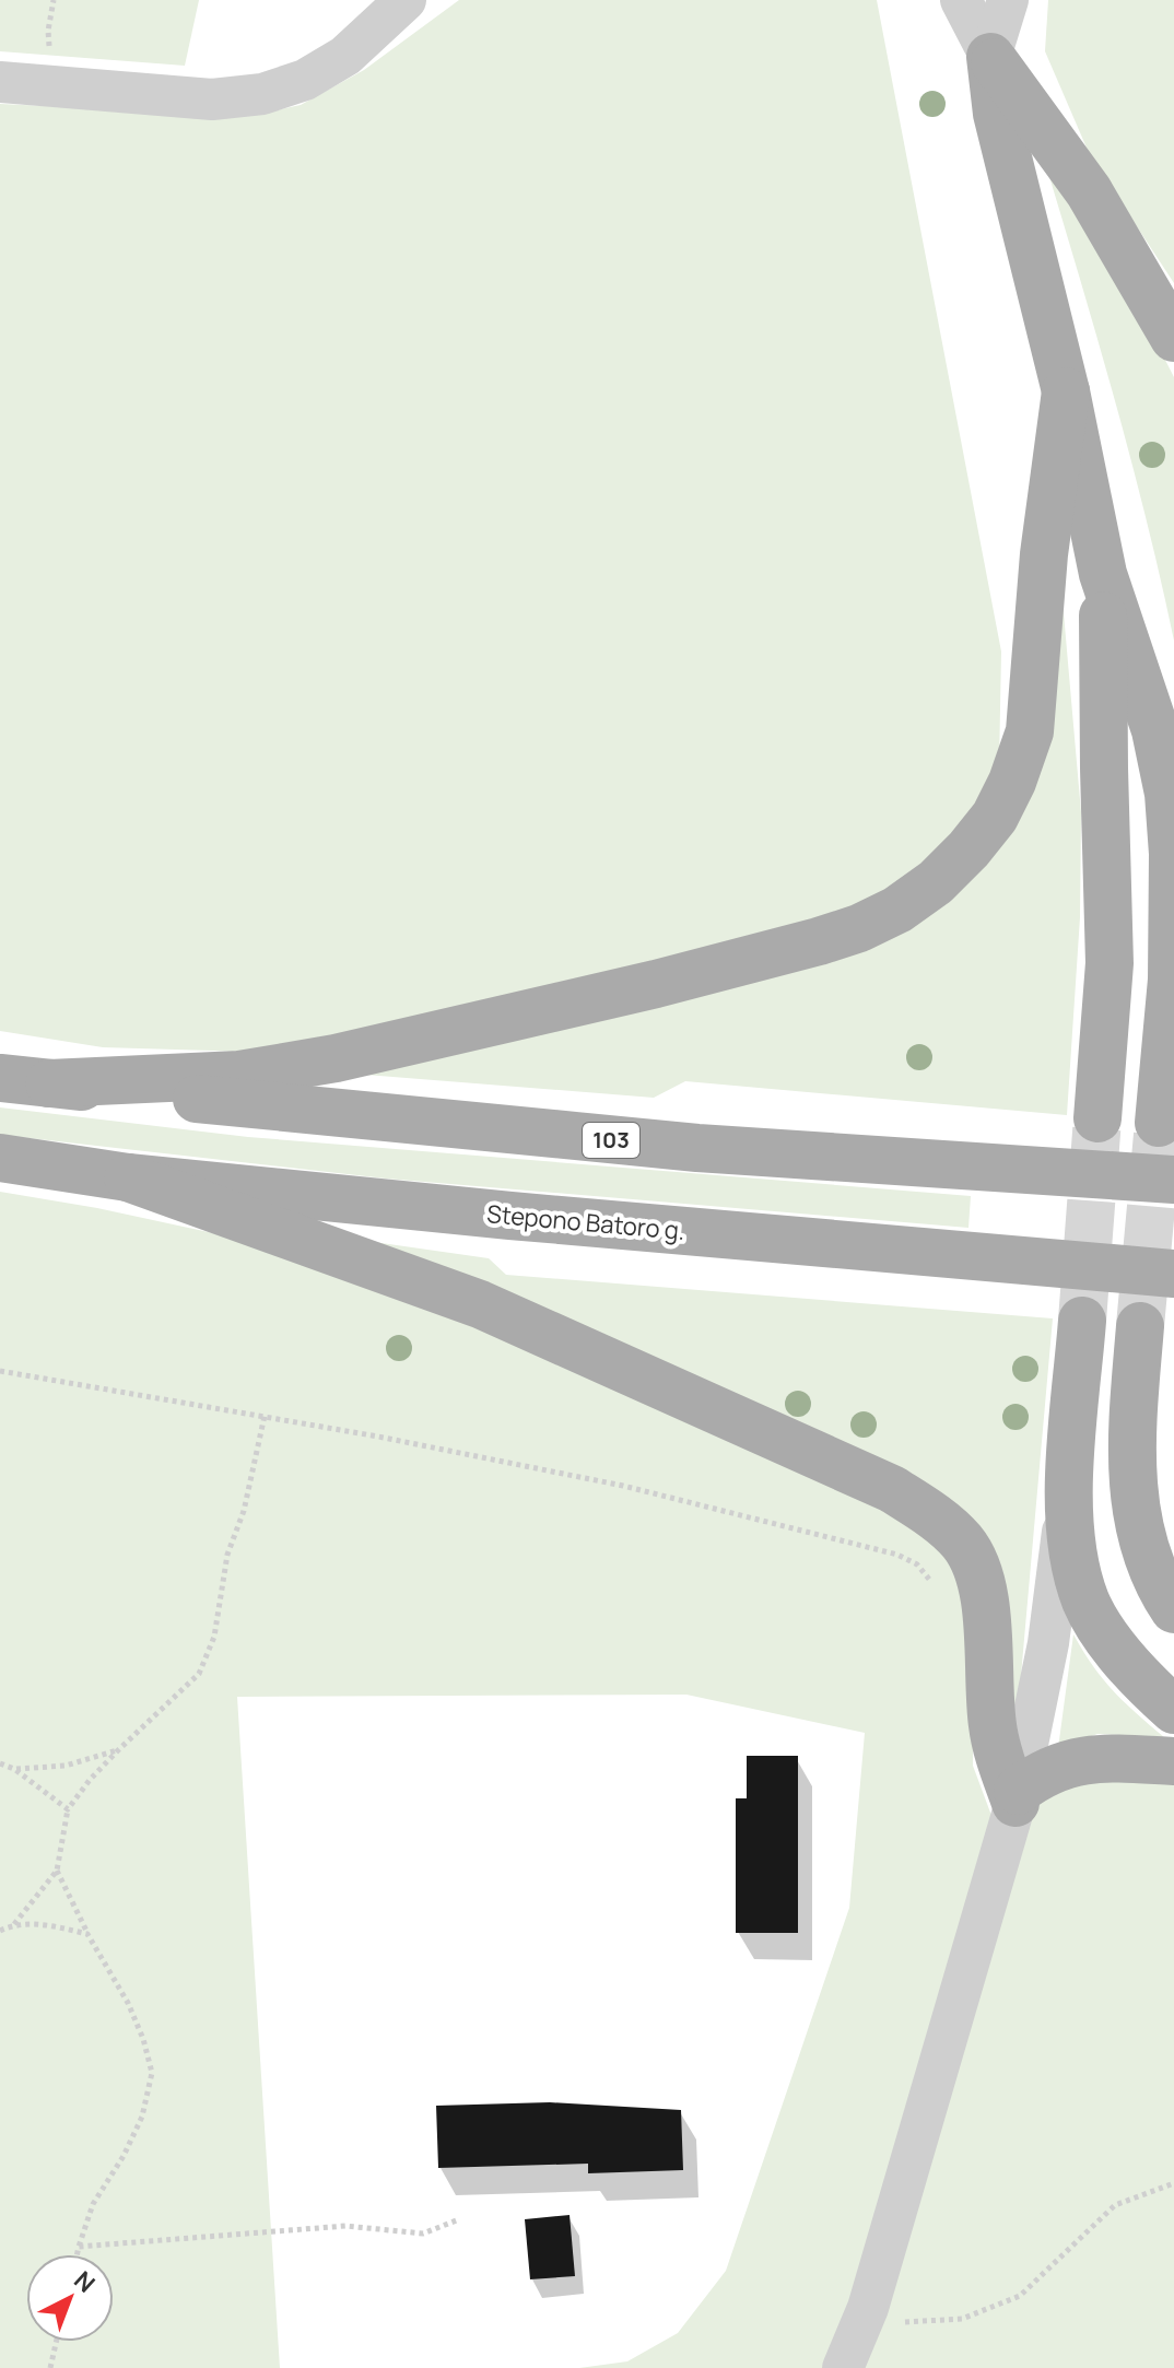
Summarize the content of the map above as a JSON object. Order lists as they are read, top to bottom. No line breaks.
{"streets":{"main road":["103","Stepono Batoro g."]},"north":"top right"}
